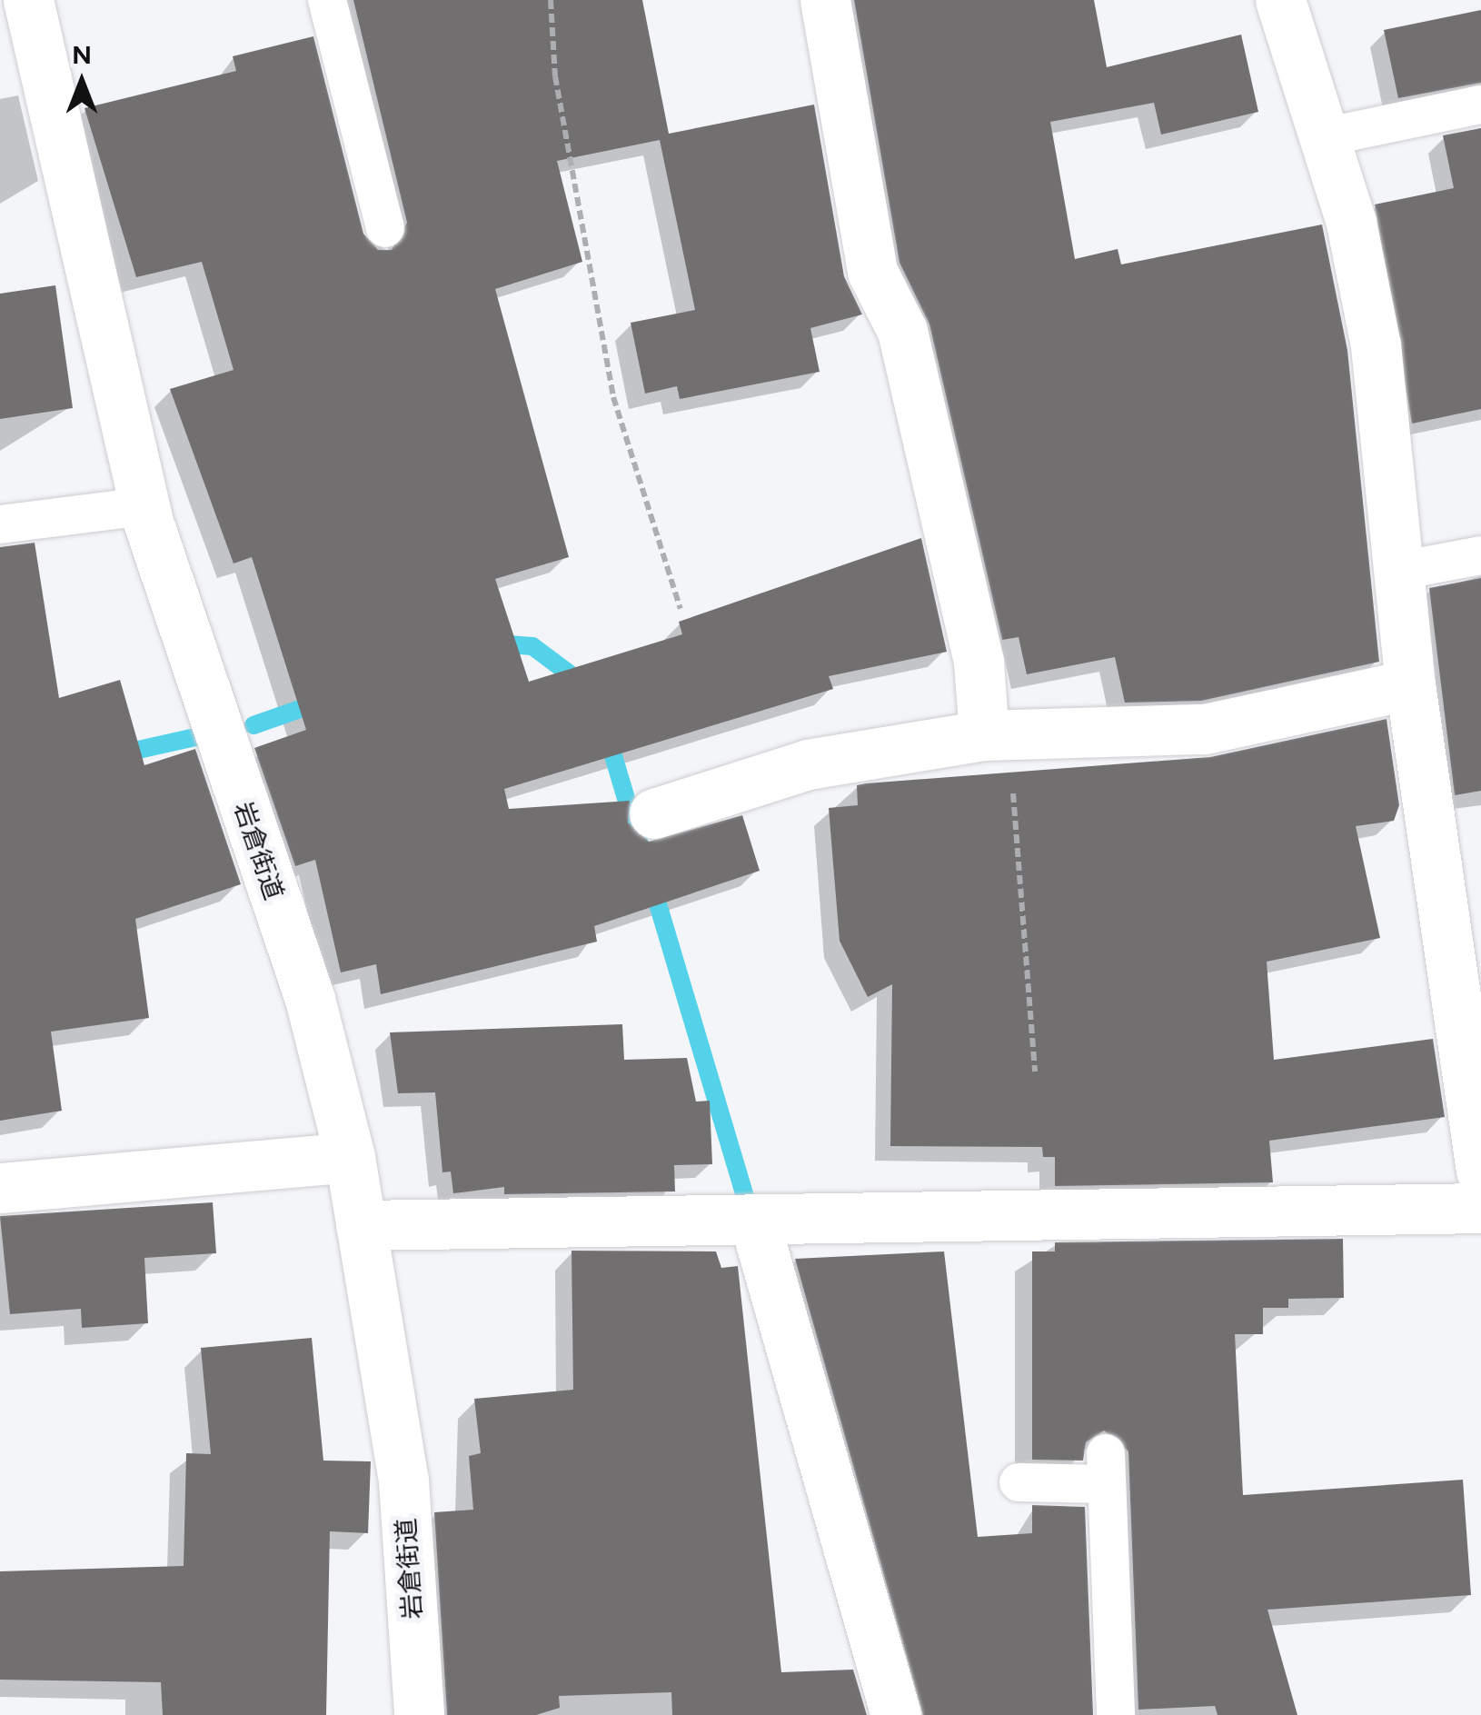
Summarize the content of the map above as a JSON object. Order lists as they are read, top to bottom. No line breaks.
{"streets":{"street":["岩倉街道"]},"north":"top"}
